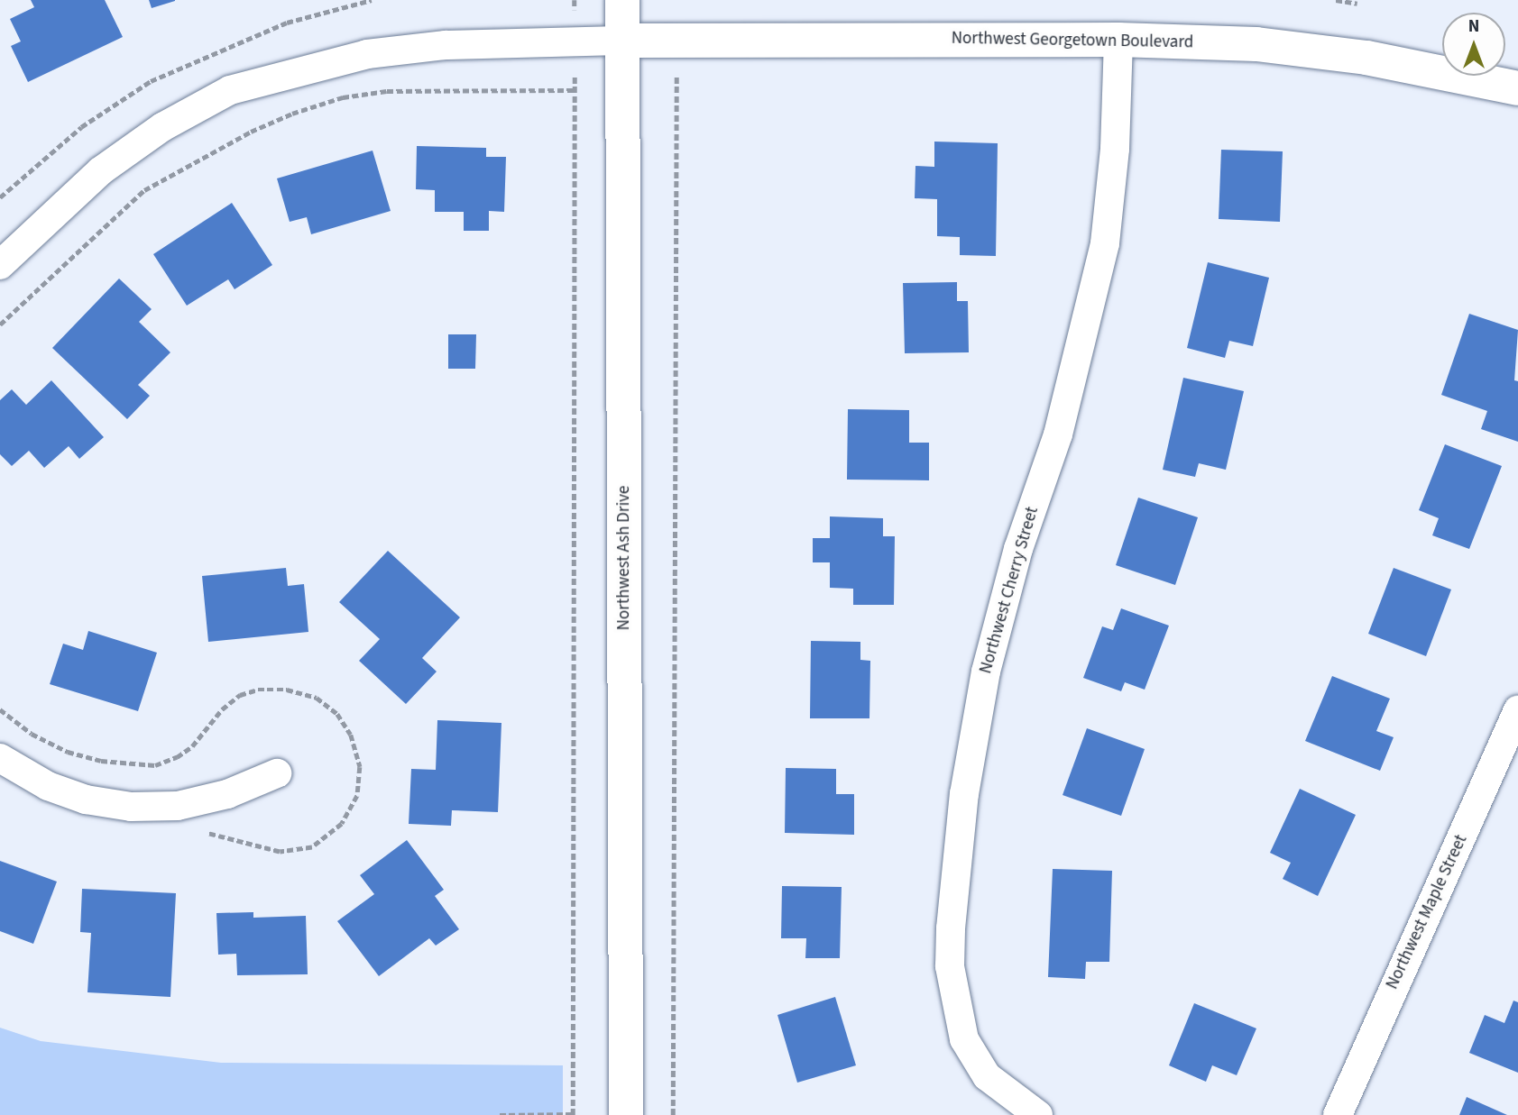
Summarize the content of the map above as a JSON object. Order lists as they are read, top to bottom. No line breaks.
{"streets":{"street":["Northwest Georgetown Boulevard","Northwest Ash Drive","Northwest Cherry Street","Northwest Maple Street"]},"crossings":[["Northwest Georgetown Boulevard","Northwest Ash Drive"],["Northwest Georgetown Boulevard","Northwest Cherry Street"]],"north":"top"}
